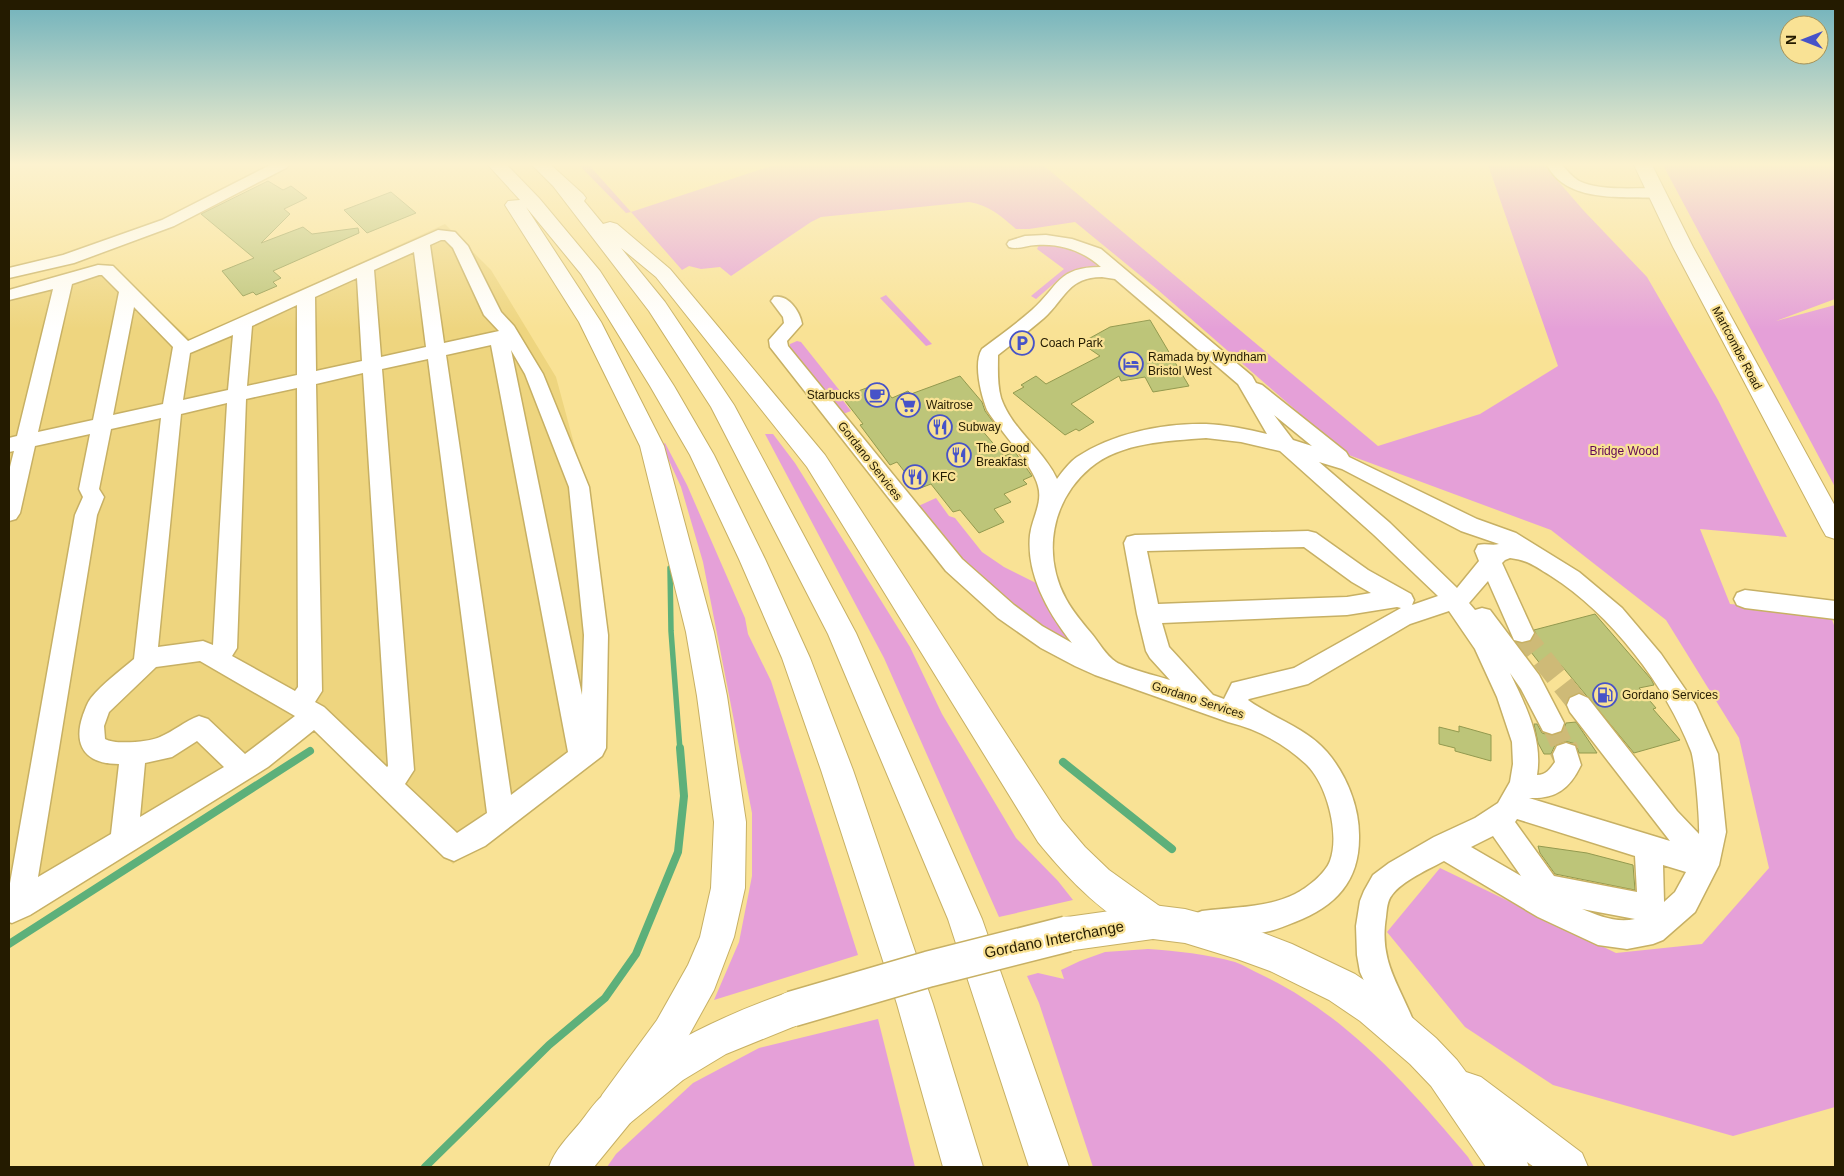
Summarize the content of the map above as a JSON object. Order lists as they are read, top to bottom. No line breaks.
{"streets":{"main road":["Martcombe Road","Gordano Interchange"],"street":["Gordano Services"]},"crossings":[["Gordano Services","Gordano Interchange"]],"parks":["Bridge Wood"],"places":{"parking":["Coach Park"],"hotel":["Ramada by Wyndham Bristol West"],"cafe":["Starbucks"],"supermarket":["Waitrose"],"restaurant":["Subway","The Good Breakfast","KFC"],"fuel station":["Gordano Services"]},"north":"left"}
